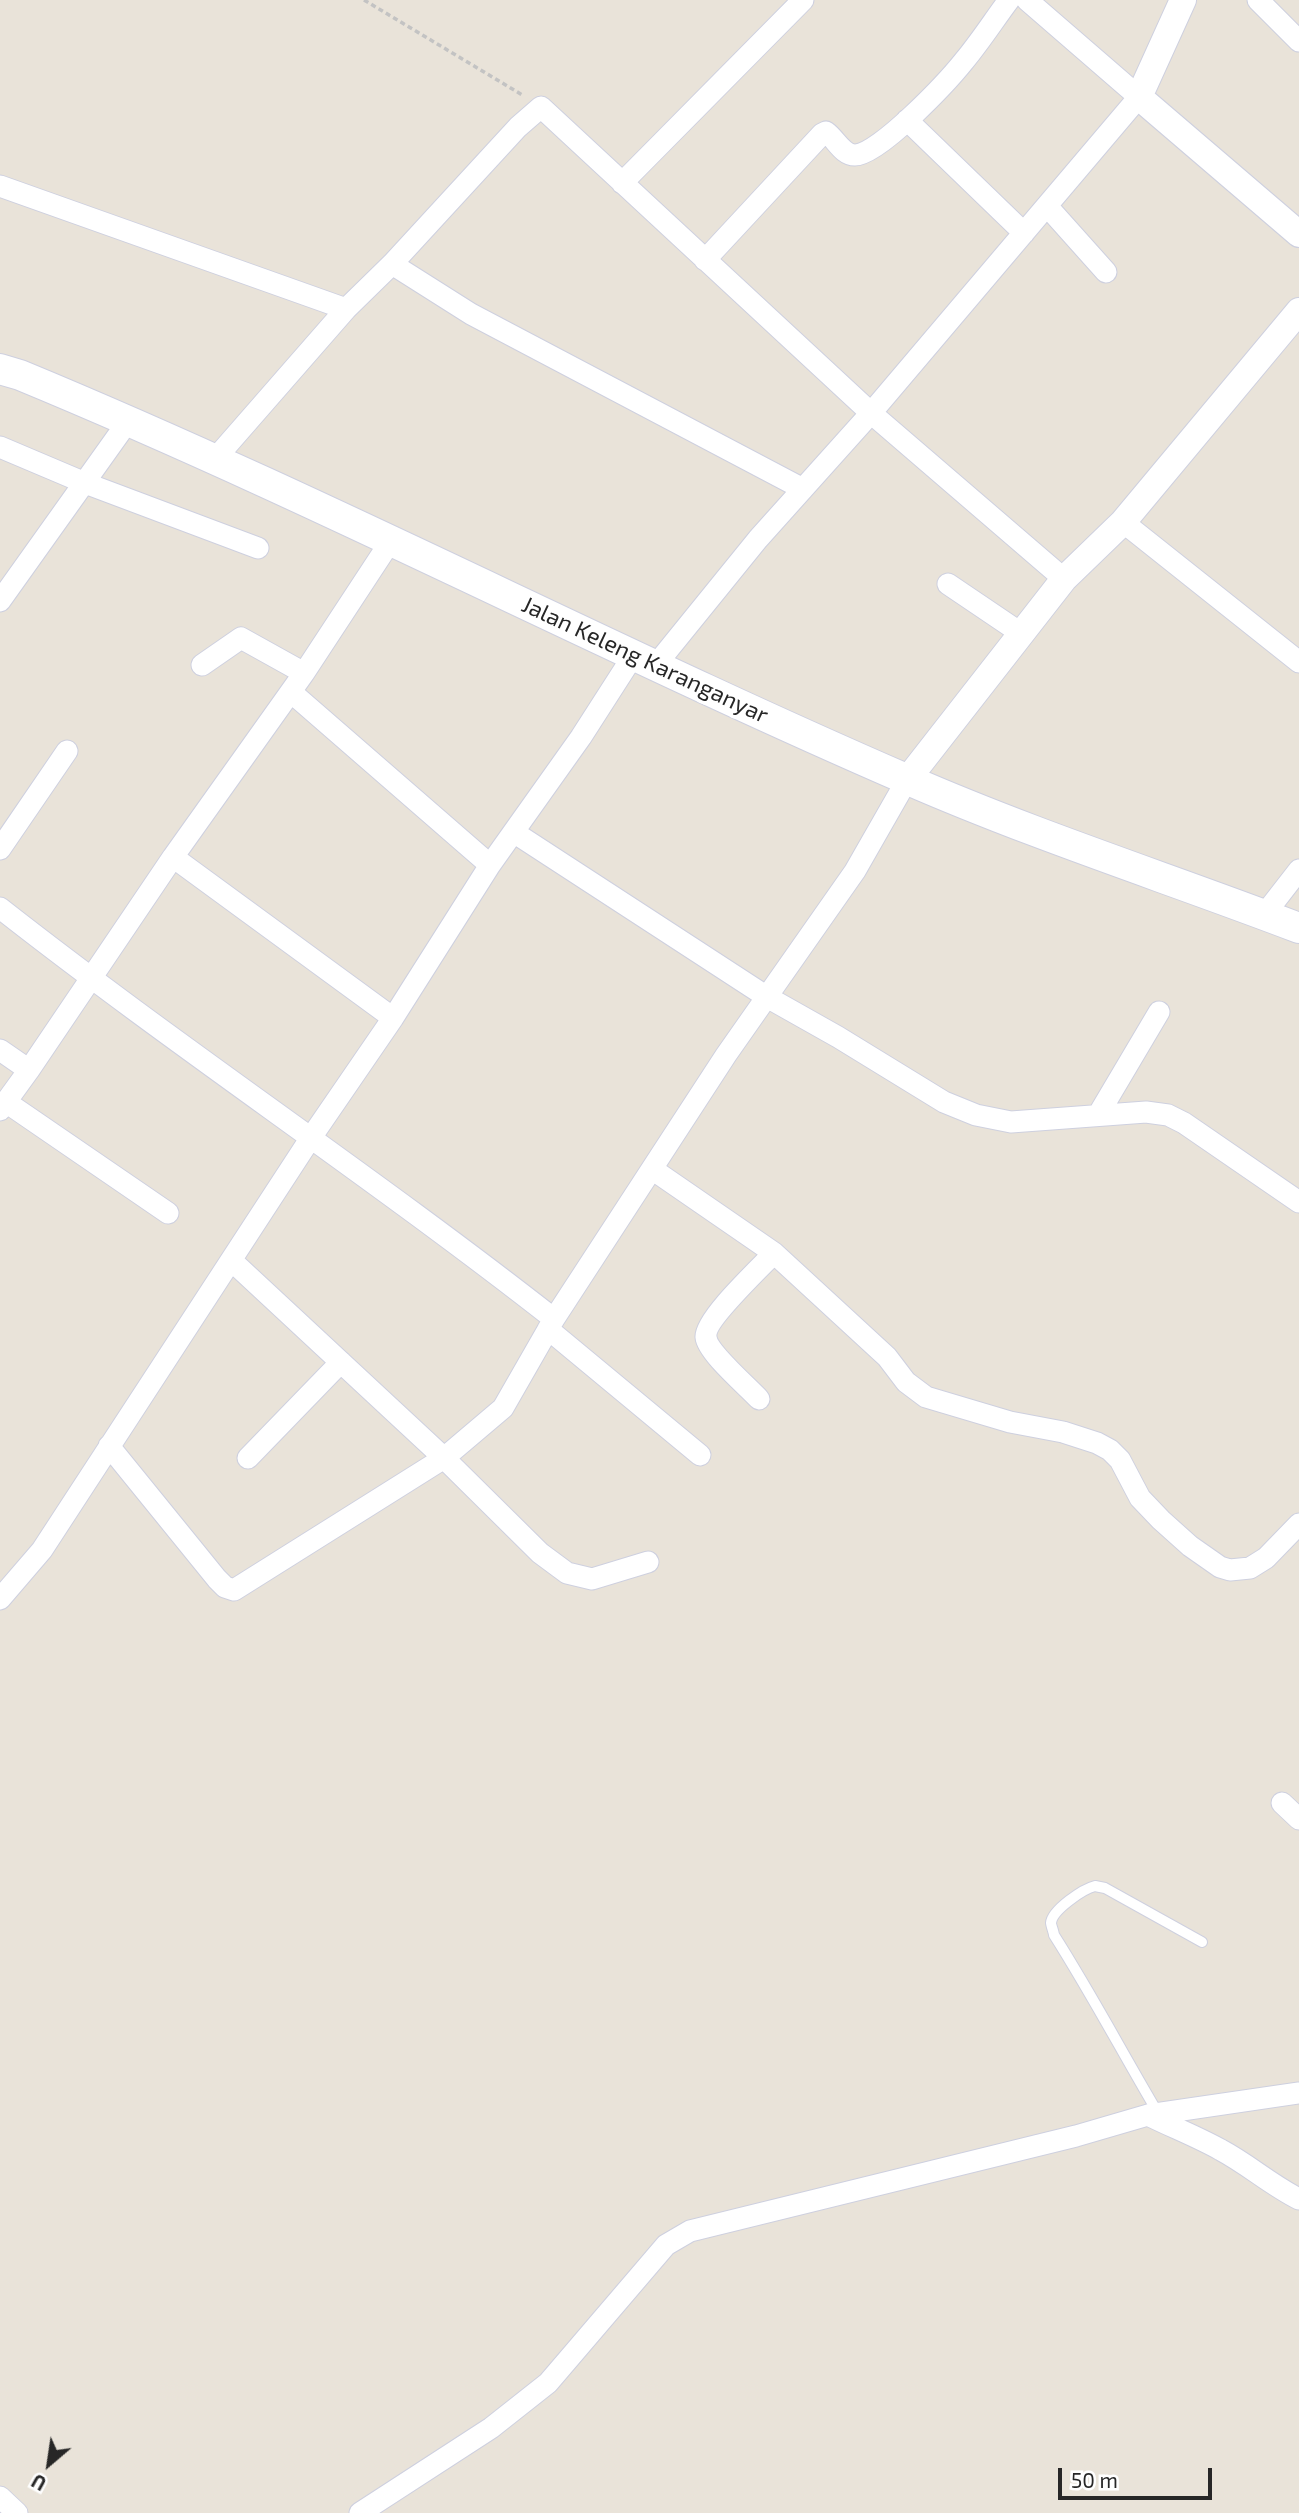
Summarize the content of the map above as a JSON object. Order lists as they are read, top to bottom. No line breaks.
{"streets":{"main road":["Jalan Keleng Karanganyar"]},"scale_bar":"50 m","north":"bottom left"}
